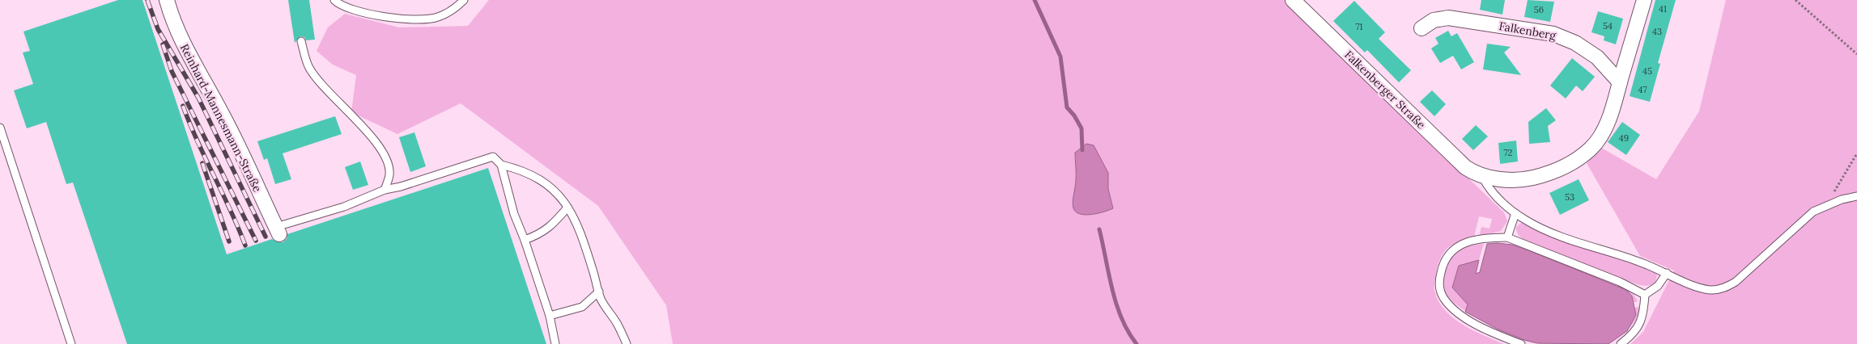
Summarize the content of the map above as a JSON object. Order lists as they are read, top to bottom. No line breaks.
{"streets":{"street":["Falkenberg","Falkenberger Straße","Reinhard-Mannesmann-Straße"]},"house_numbers":["41","56","54","71","43","45","47","49","72","53"]}
